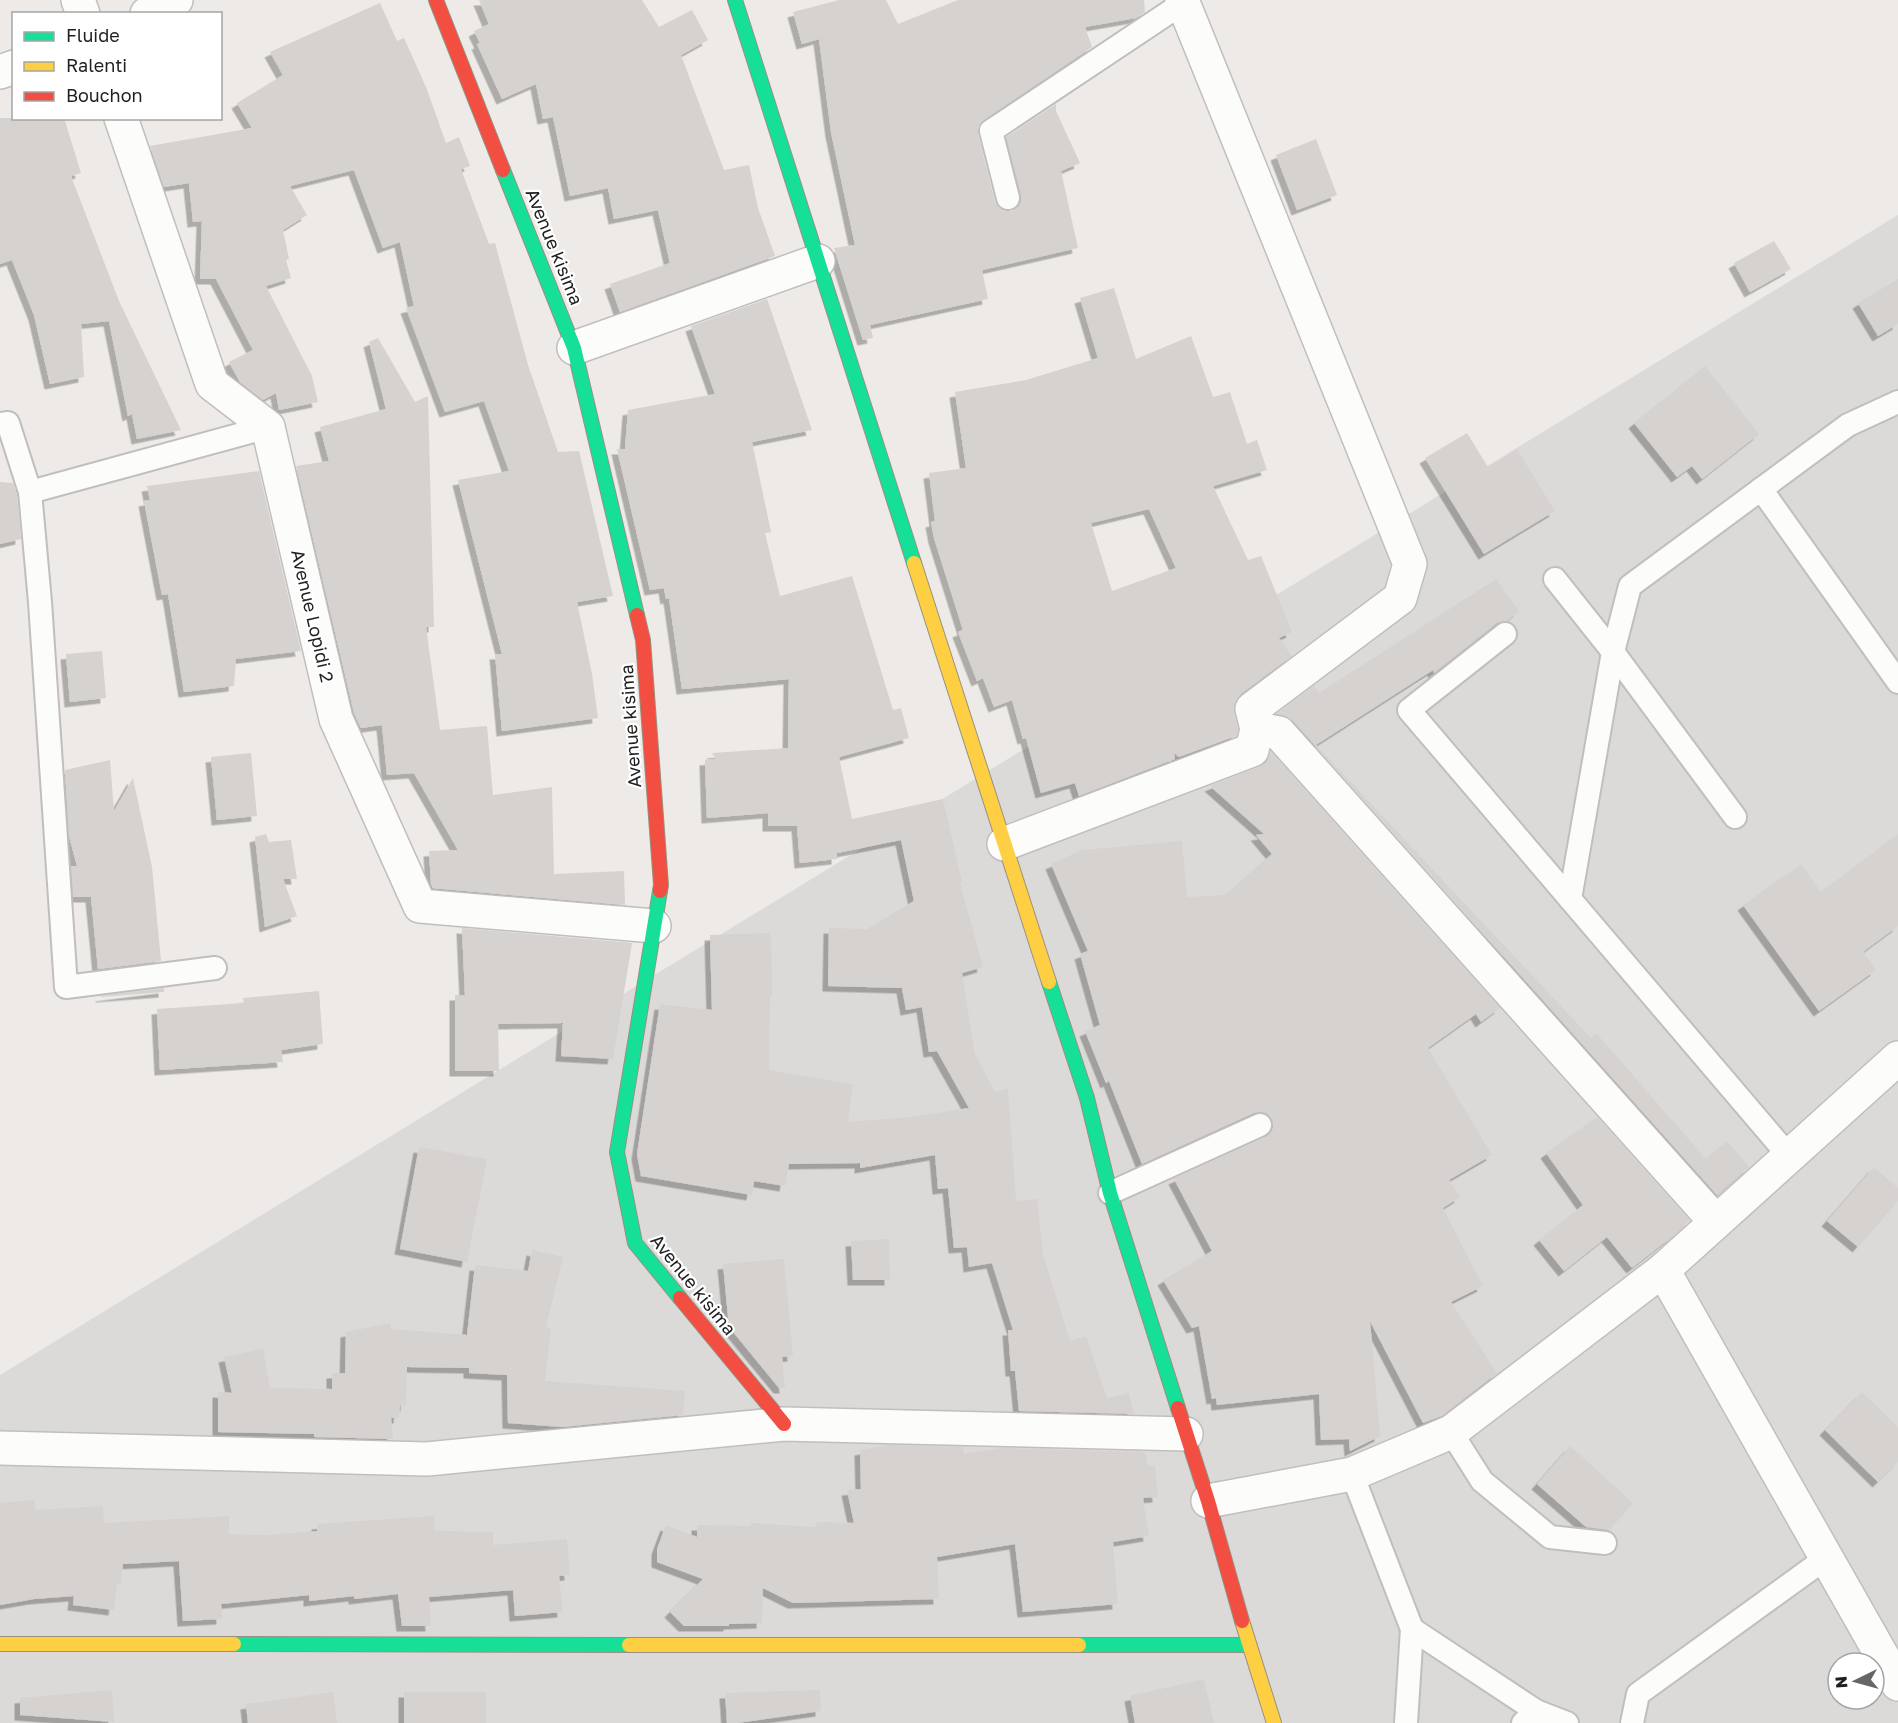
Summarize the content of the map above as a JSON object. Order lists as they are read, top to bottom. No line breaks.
{"streets":{"street":["Avenue kisima","Avenue Lopidi 2"]},"crossings":[["Avenue kisima","Avenue Lopidi 2"]],"legend":["Fluide","Ralenti","Bouchon"],"north":"left"}
